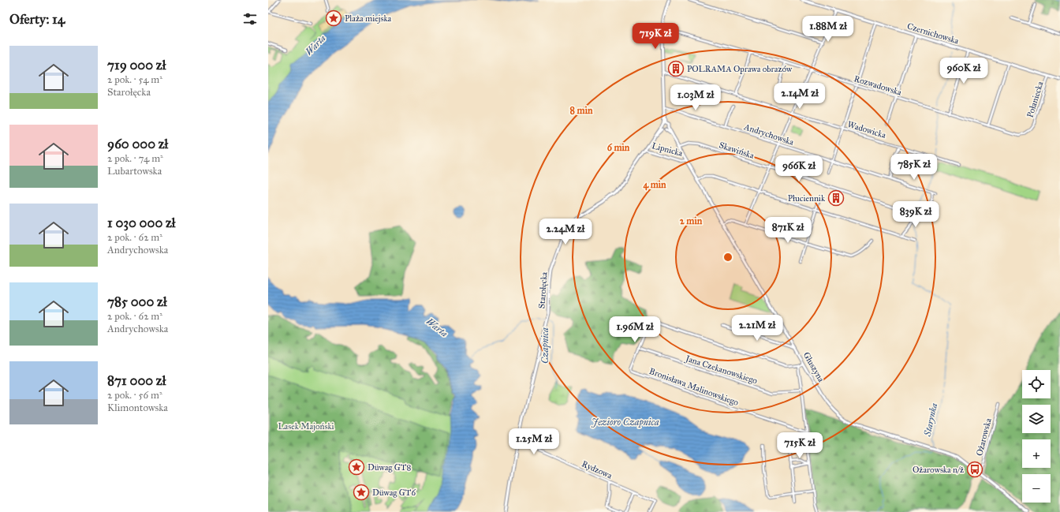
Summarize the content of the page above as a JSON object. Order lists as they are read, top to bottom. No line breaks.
{"streets":{"street":["Czernichowska","Rozwadowska","Połaniecka","Wadowicka","Andrychowska","Lipnicka","Skawińska","Starołęcka","Głuszyna","Jana Czekanowskiego","Bronisława Malinowskiego","Ożarowska","Rydzowa"]},"crossings":[["Czernichowska","Połaniecka"],["Rozwadowska","Połaniecka"],["Lipnicka","Starołęcka"],["Lipnicka","Głuszyna"],["Skawińska","Głuszyna"],["Starołęcka","Rydzowa"],["Głuszyna","Ożarowska"],["Jana Czekanowskiego","Bronisława Malinowskiego"]],"water":["Warta","Czapnica","Starynka","Jezioro Czapnica"],"parks":["Lasek Majoński"],"places":{"place":["Plaża miejska","Düwag GT8","Düwag GT6"],"building":["POLRAMA Oprawa obrazów","Płuciennik"],"bus stop":["Ożarowska n/ż"]},"page":{"heading":"Oferty: 14","price":["1.88M zł","719K zł","960K zł","2.14M zł","1.03M zł","785K zł","966K zł","839K zł","871K zł","2.24M zł","2.21M zł","1.96M zł","1.25M zł","715K zł"],"list":[{"name":"719 000 zł","note":"2 pok. · 54 m² · Starołęcka"},{"name":"960 000 zł","note":"2 pok. · 74 m² · Lubartowska"},{"name":"1 030 000 zł","note":"2 pok. · 62 m² · Andrychowska"},{"name":"785 000 zł","note":"2 pok. · 62 m² · Andrychowska"},{"name":"871 000 zł","note":"2 pok. · 56 m² · Klimontowska"}],"map_buttons":["+","−"]},"rings":["8 min","6 min","4 min","2 min"]}
